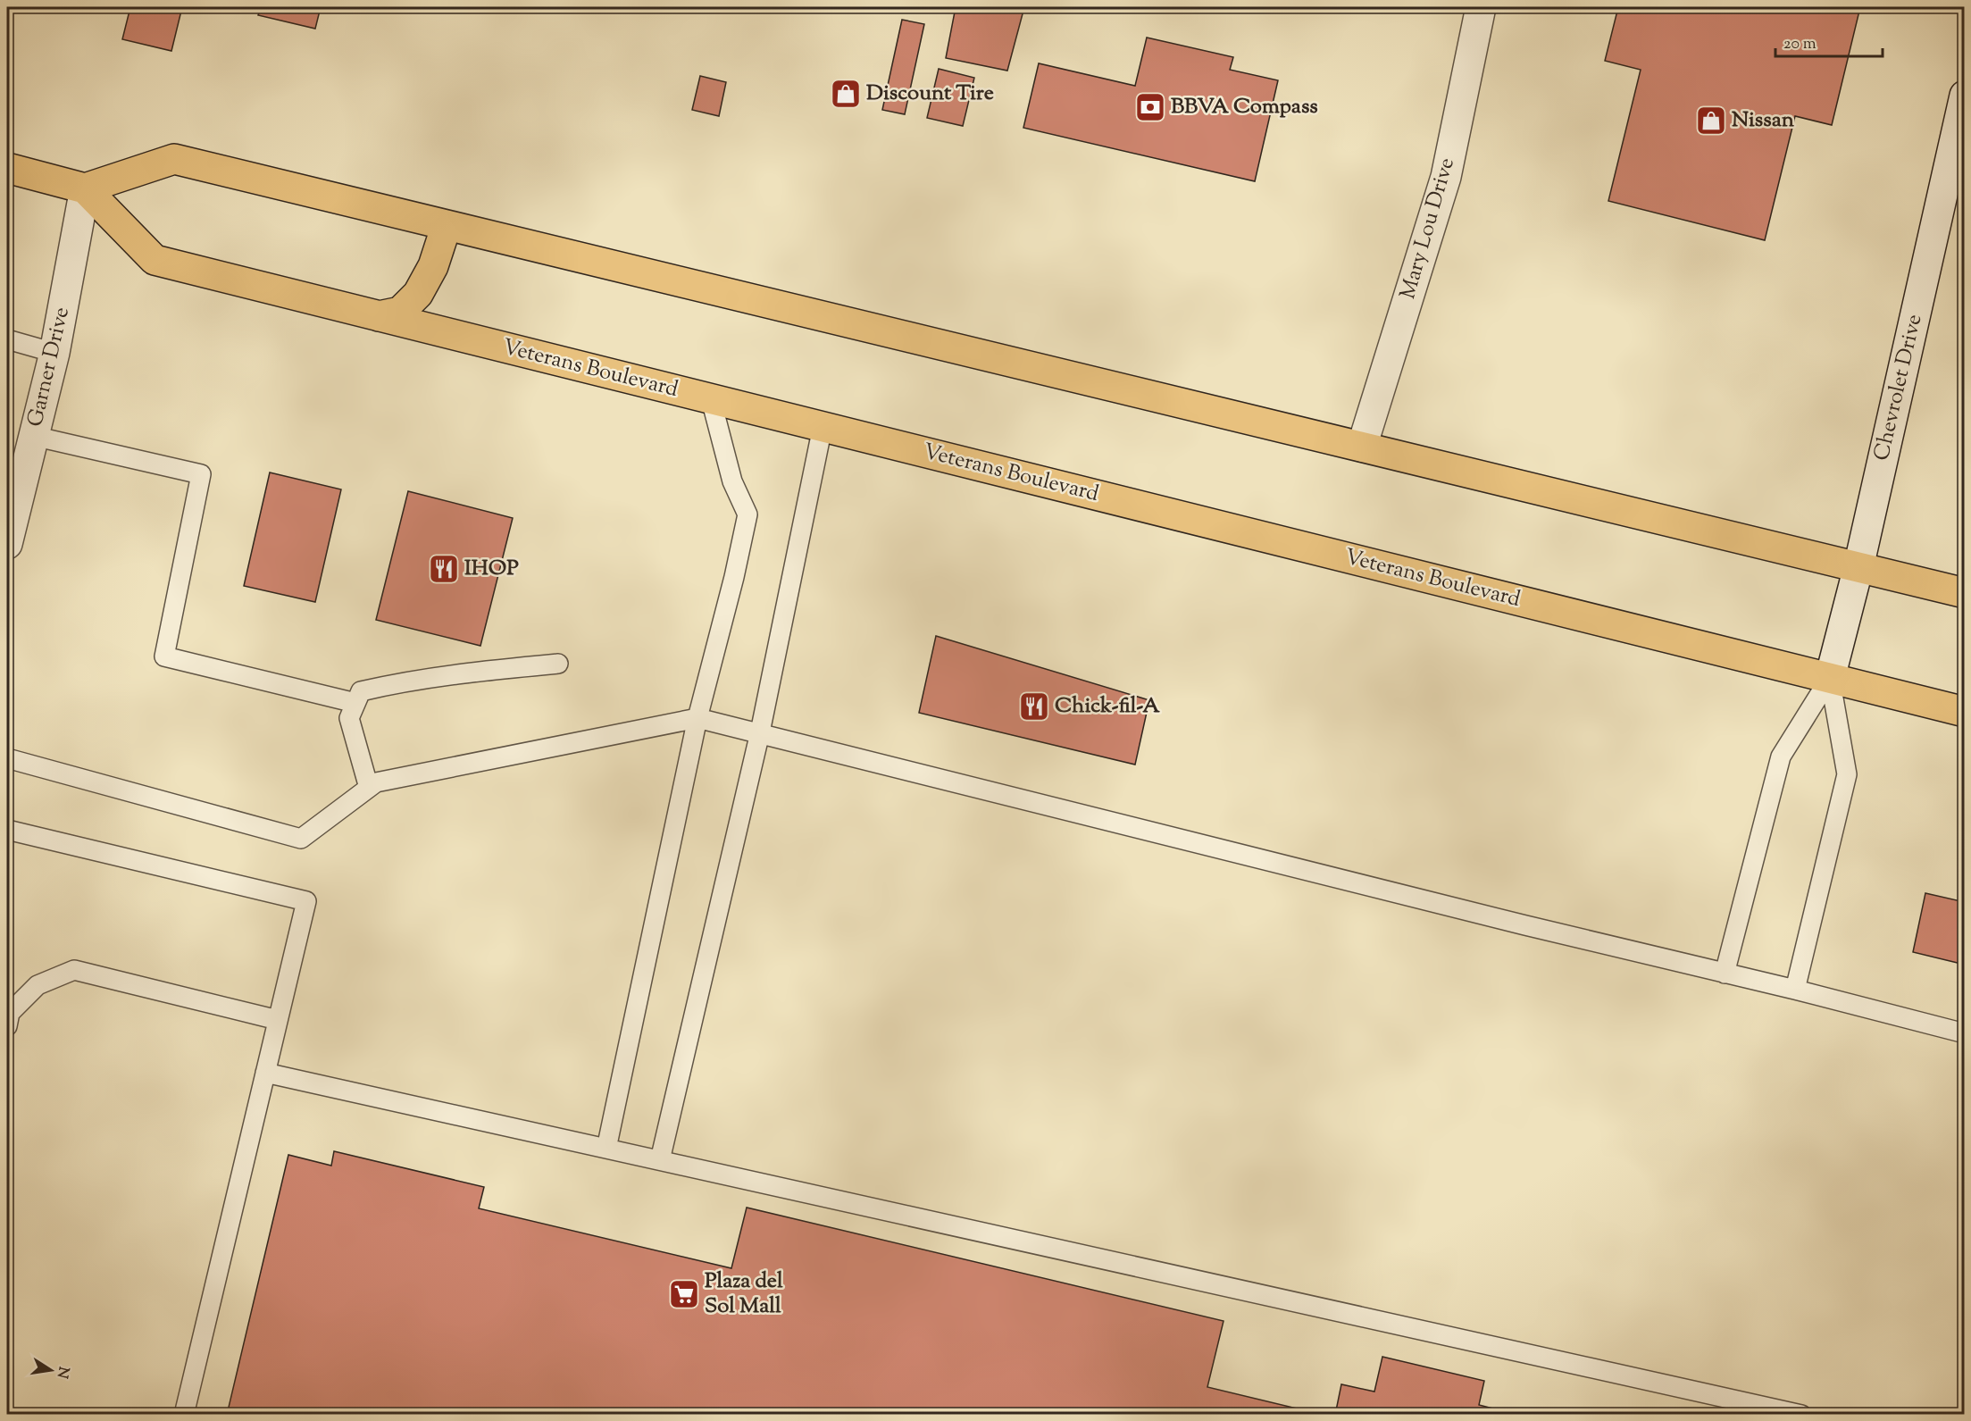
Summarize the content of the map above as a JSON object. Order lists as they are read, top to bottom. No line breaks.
{"streets":{"main road":["Veterans Boulevard"],"street":["Mary Lou Drive","Garner Drive","Chevrolet Drive"]},"crossings":[["Garner Drive","Veterans Boulevard"],["Veterans Boulevard","Chevrolet Drive"]],"places":{"shop":["Discount Tire","Nissan"],"bank":["BBVA Compass"],"restaurant":["IHOP","Chick-fil-A"],"supermarket":["Plaza del Sol Mall"]},"scale_bar":"20 m","north":"right"}
